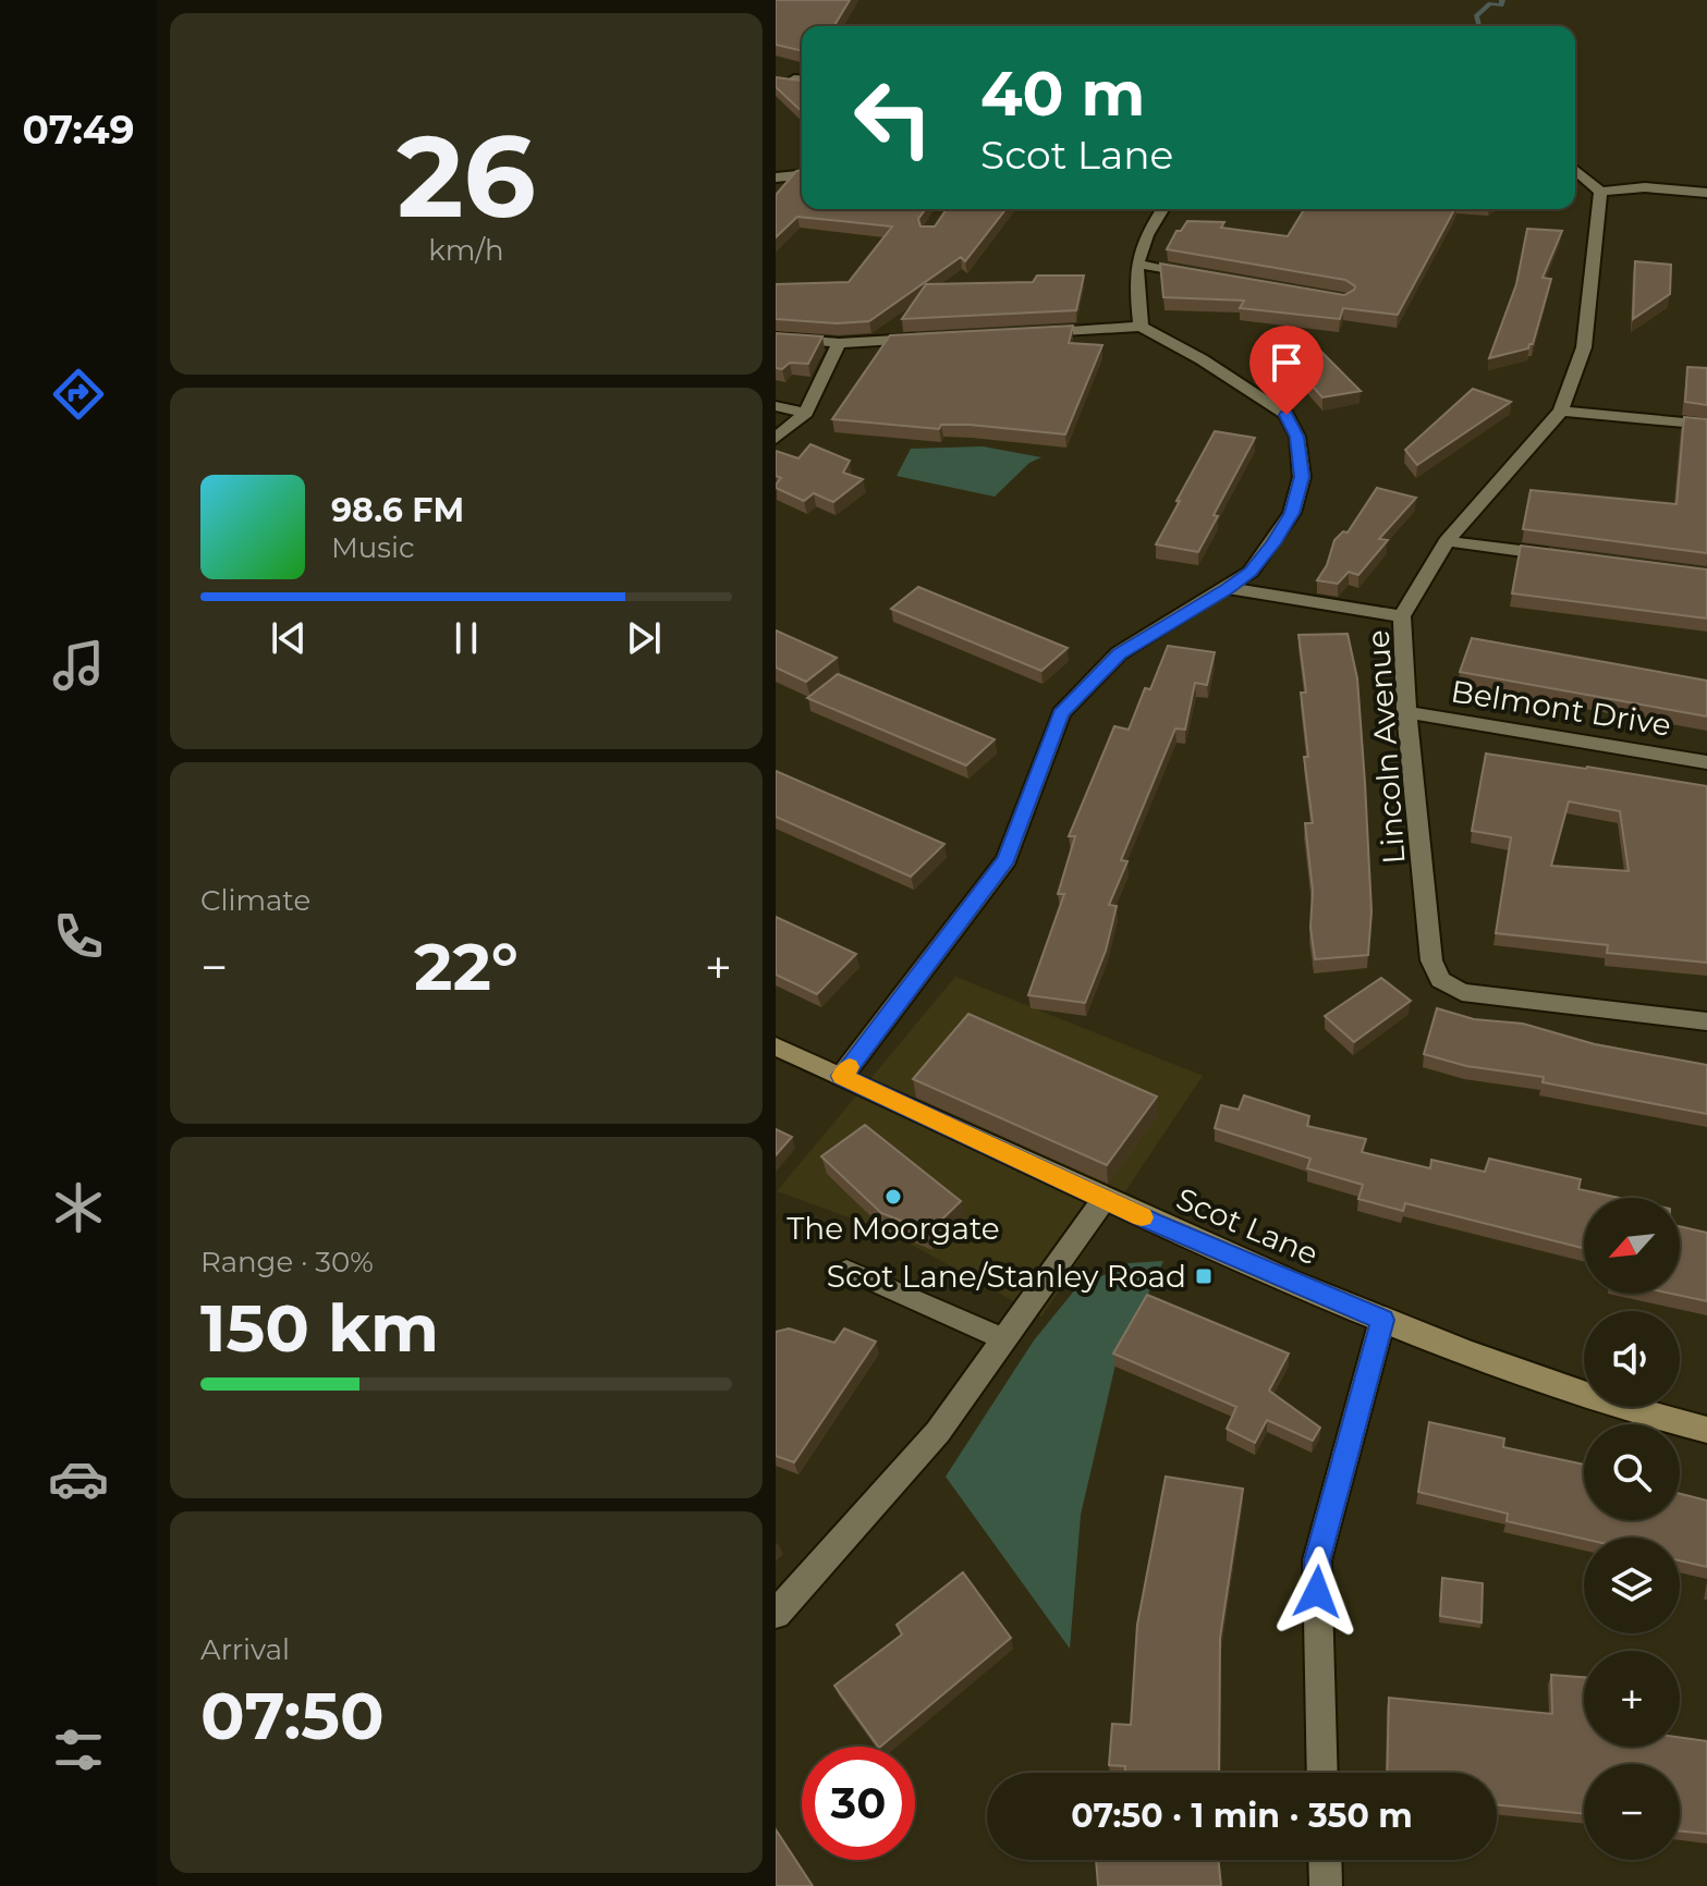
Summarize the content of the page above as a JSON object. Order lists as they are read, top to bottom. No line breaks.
{"streets":{"main road":["Scot Lane"],"street":["Belmont Drive","Lincoln Avenue"]},"crossings":[["Belmont Drive","Lincoln Avenue"]],"places":{"other":["The Moorgate"],"transit":["Scot Lane/Stanley Road"]},"north":"bottom left","page":{"tabs":"07:49","tile":[["26","km/h"],"Climate",["Range · 30%","150 km"],["Arrival","07:50"]],"turn":["40 m","Scot Lane"],"song":["98.6 FM","Music"],"heat":["−","22°","+"],"map_buttons":["+","−"],"limit":"30","trip":"07:50 · 1 min · 350 m"}}
